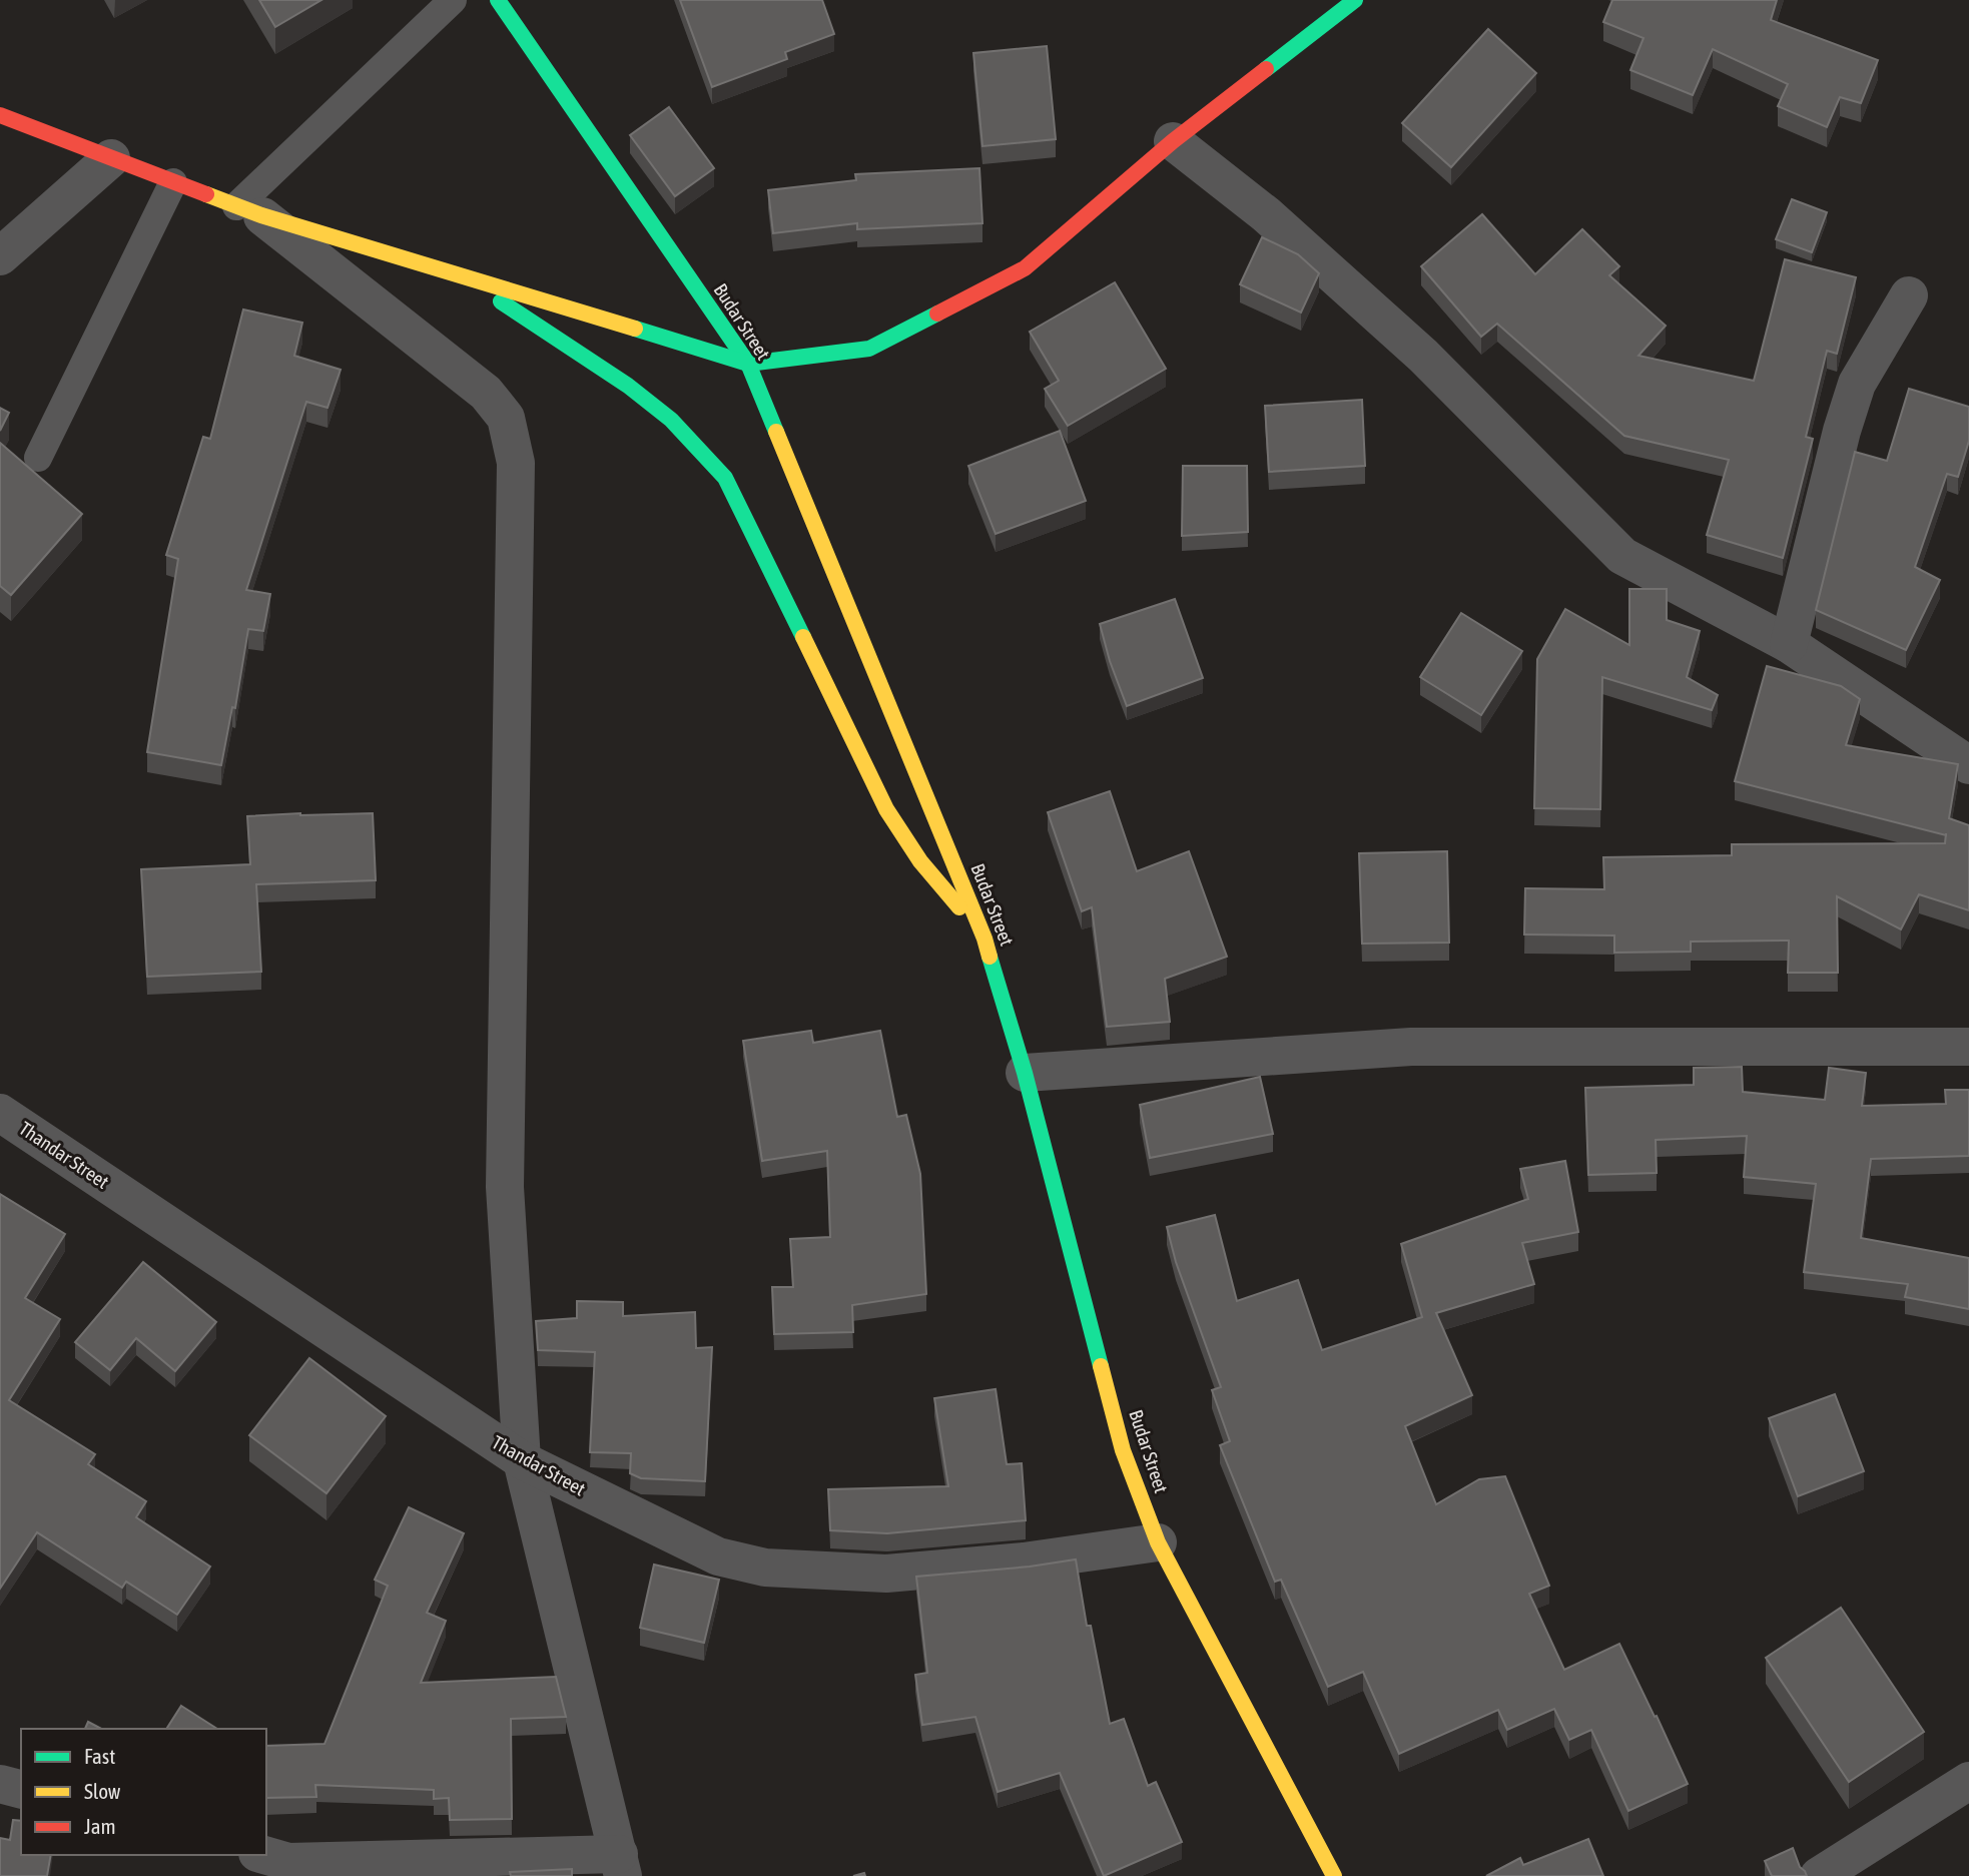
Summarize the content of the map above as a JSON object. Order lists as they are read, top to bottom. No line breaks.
{"streets":{"main road":["Budar Street"],"street":["Thandar Street"]},"crossings":[["Budar Street","Thandar Street"]],"legend":["Fast","Slow","Jam"]}
